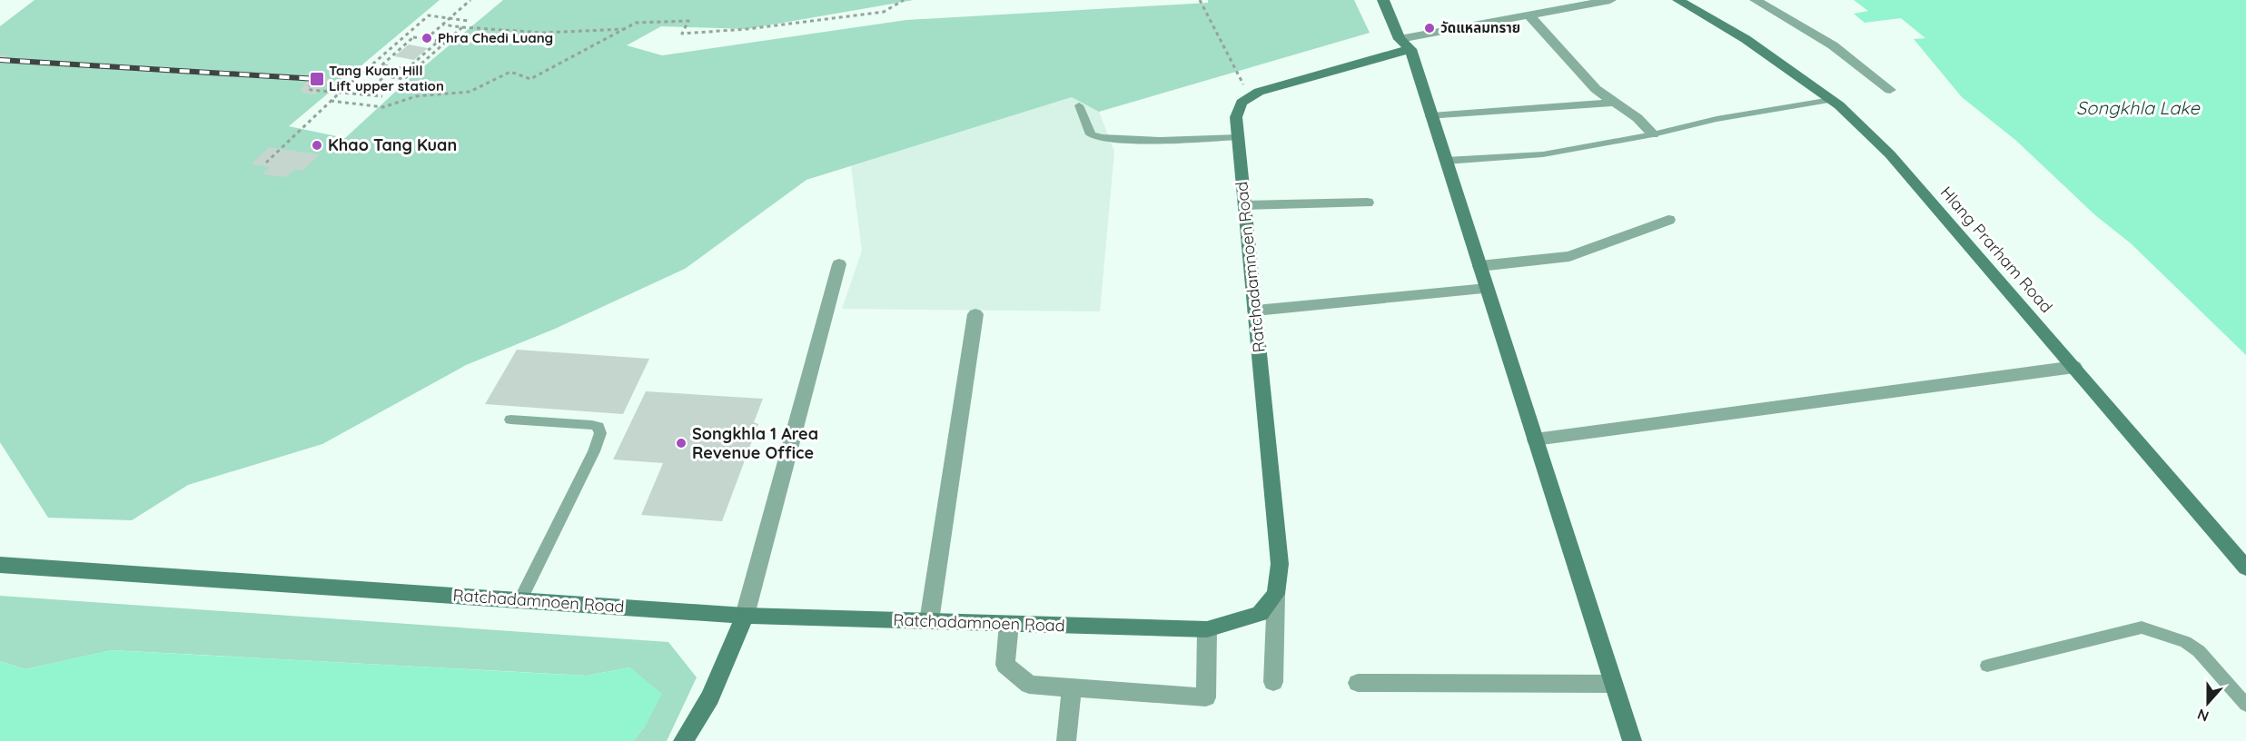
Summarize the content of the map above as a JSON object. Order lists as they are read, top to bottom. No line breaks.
{"streets":{"street":["Hlang Prarham Road","Ratchadamnoen Road"]},"water":["Songkhla Lake"],"places":{"other":["วัดแหลมทราย","Phra Chedi Luang","Khao Tang Kuan","Songkhla 1 Area Revenue Office"],"transit":["Tang Kuan Hill Lift upper station"]},"north":"bottom"}
